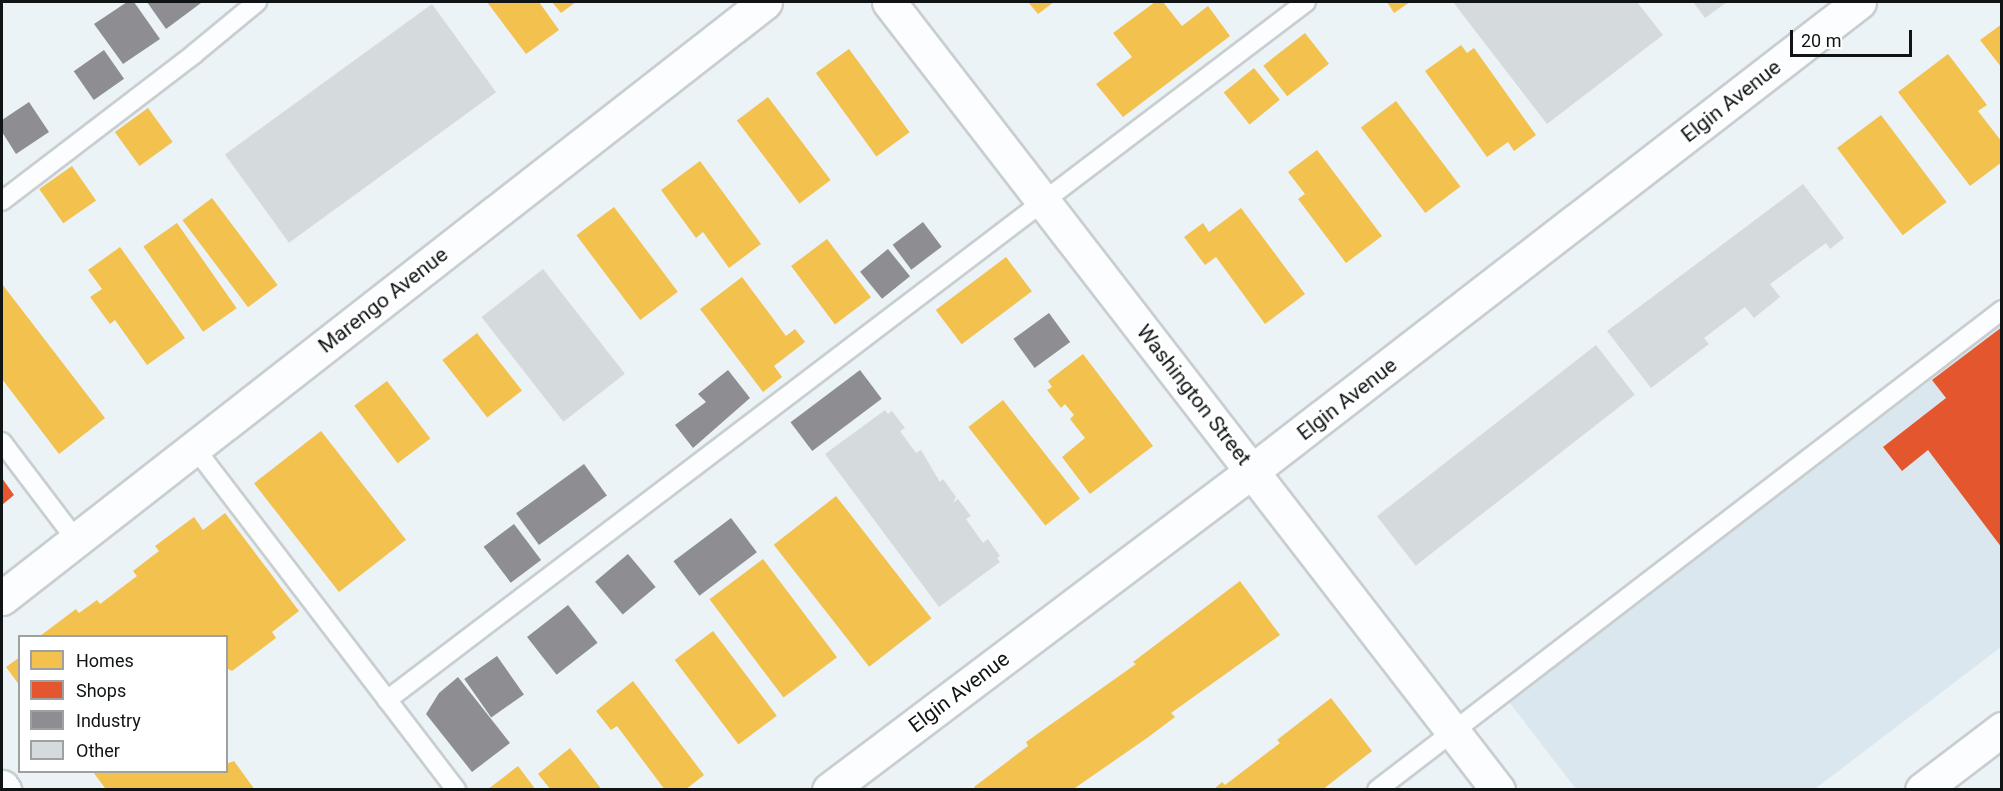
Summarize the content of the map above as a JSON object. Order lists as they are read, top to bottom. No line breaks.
{"streets":{"street":["Elgin Avenue","Marengo Avenue","Washington Street"]},"crossings":[["Elgin Avenue","Washington Street"]],"legend":["Homes","Shops","Industry","Other"],"scale_bar":"20 m"}
